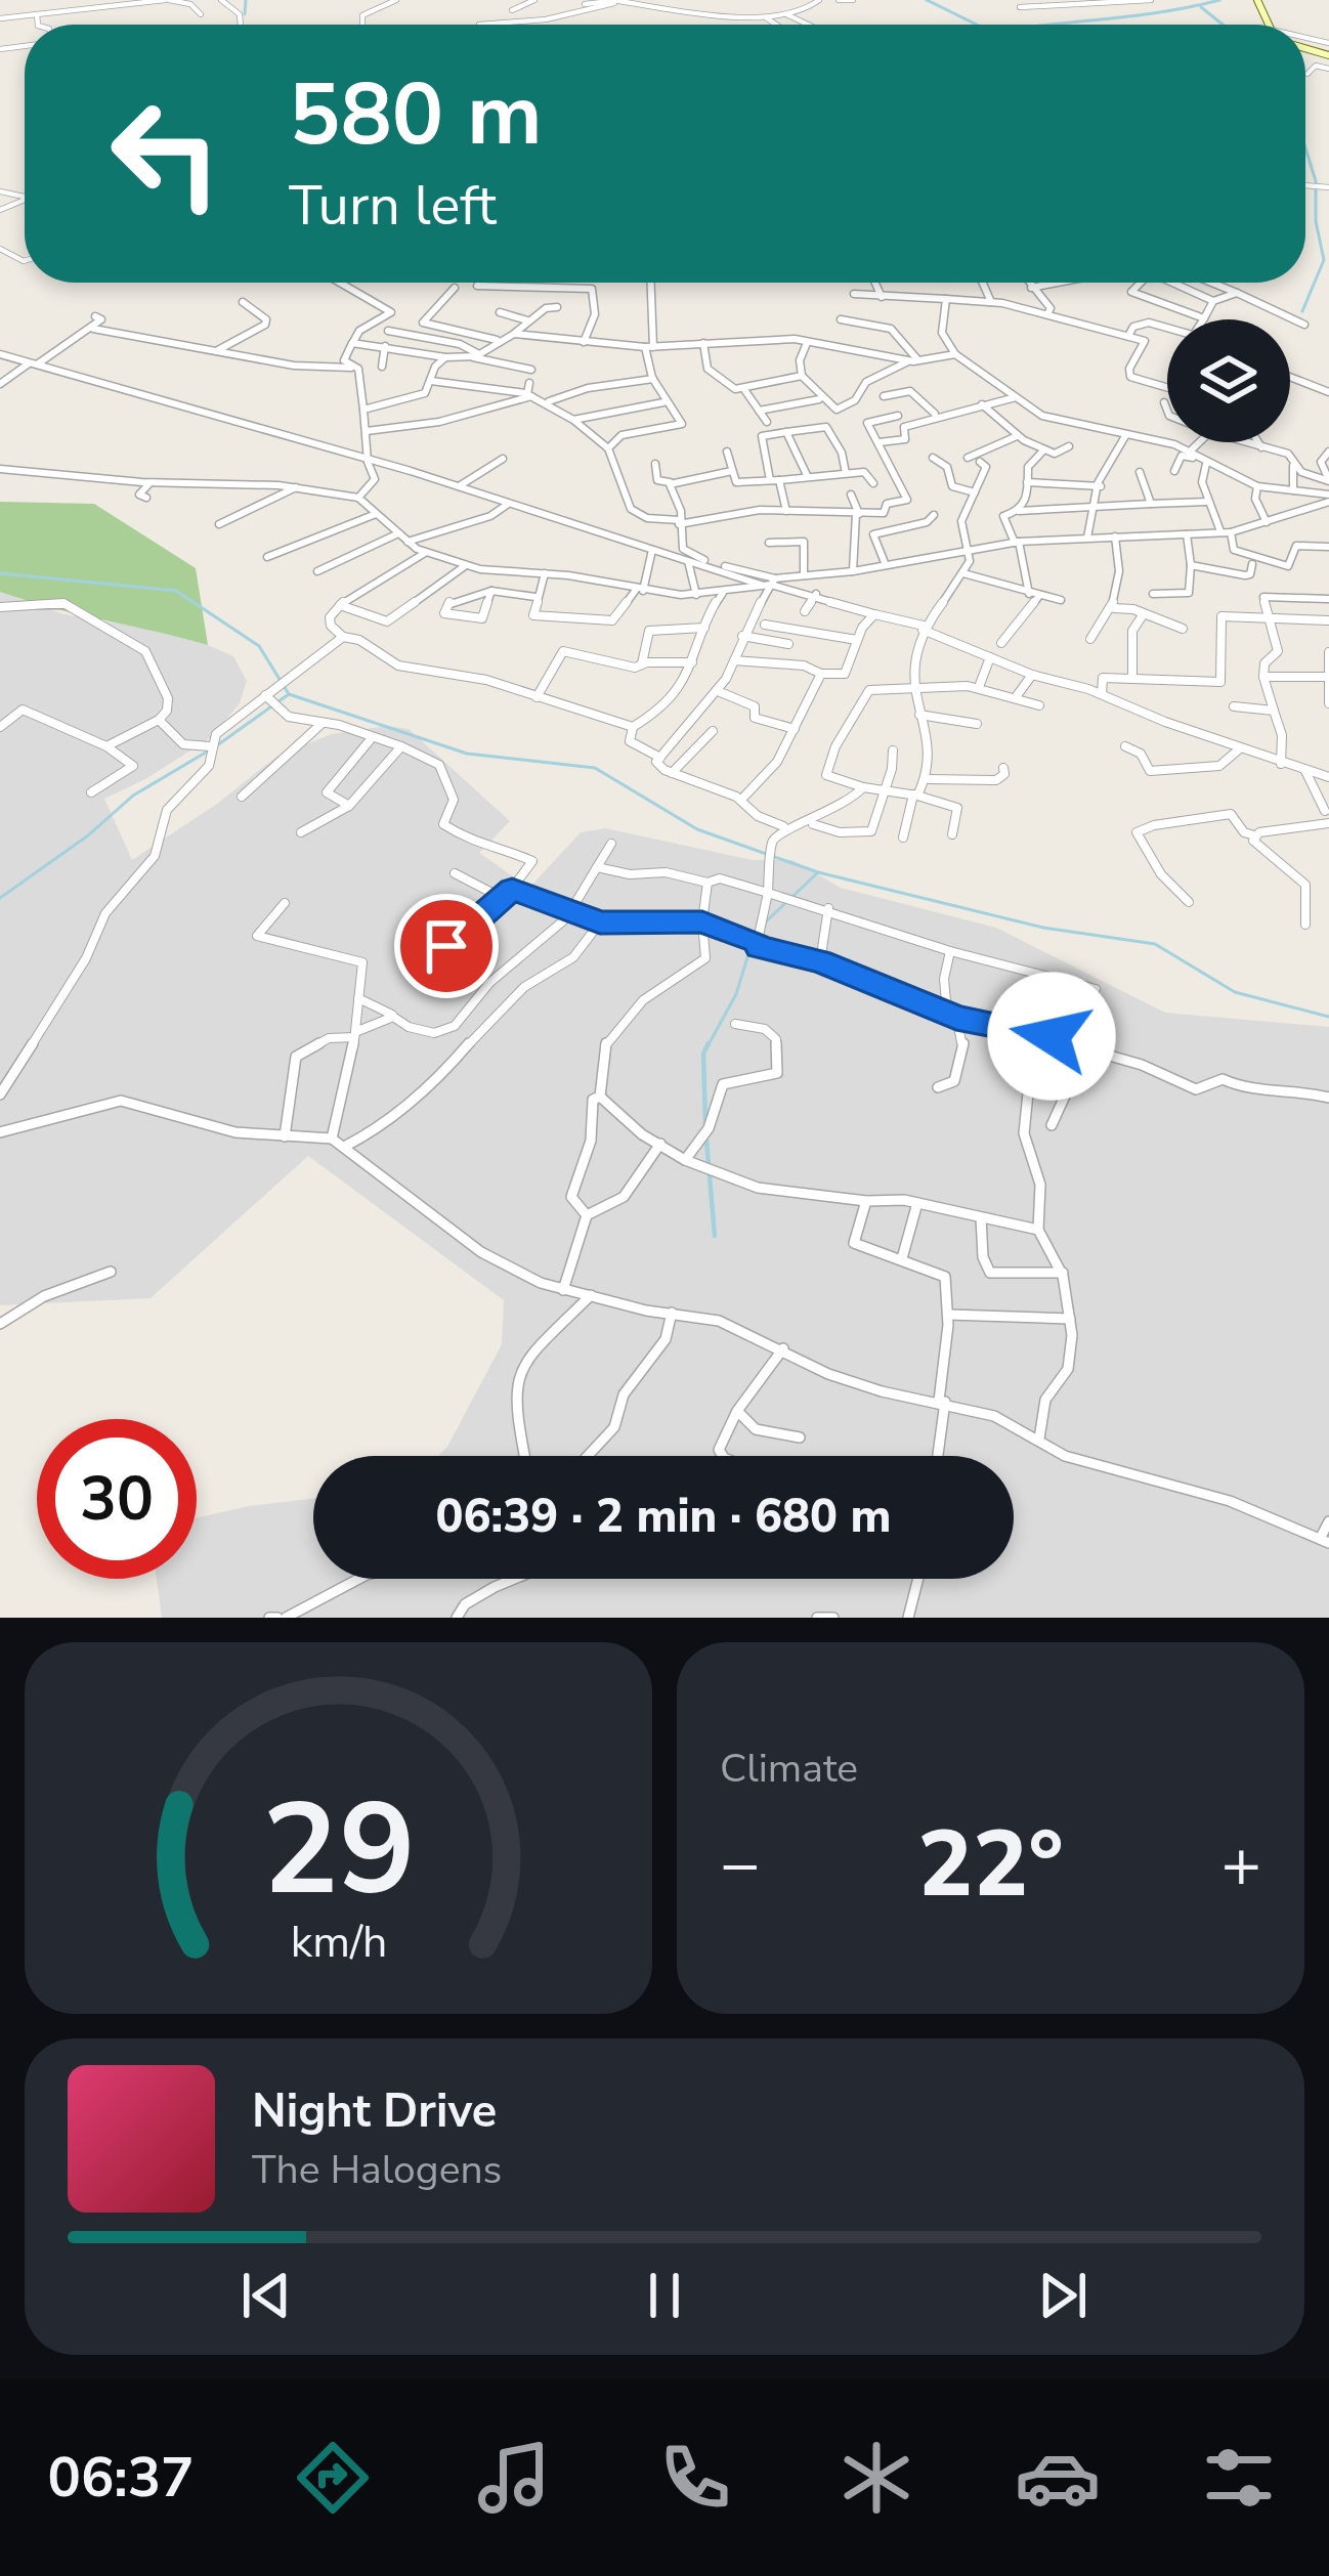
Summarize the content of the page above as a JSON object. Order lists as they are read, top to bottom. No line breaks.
{"page":{"turn":["580 m","Turn left"],"limit":"30","trip":"06:39 · 2 min · 680 m","tile":"Climate","heat":["−","22°","+"],"song":["Night Drive","The Halogens"],"tabs":"06:37","gauge":["29","km/h"]}}
